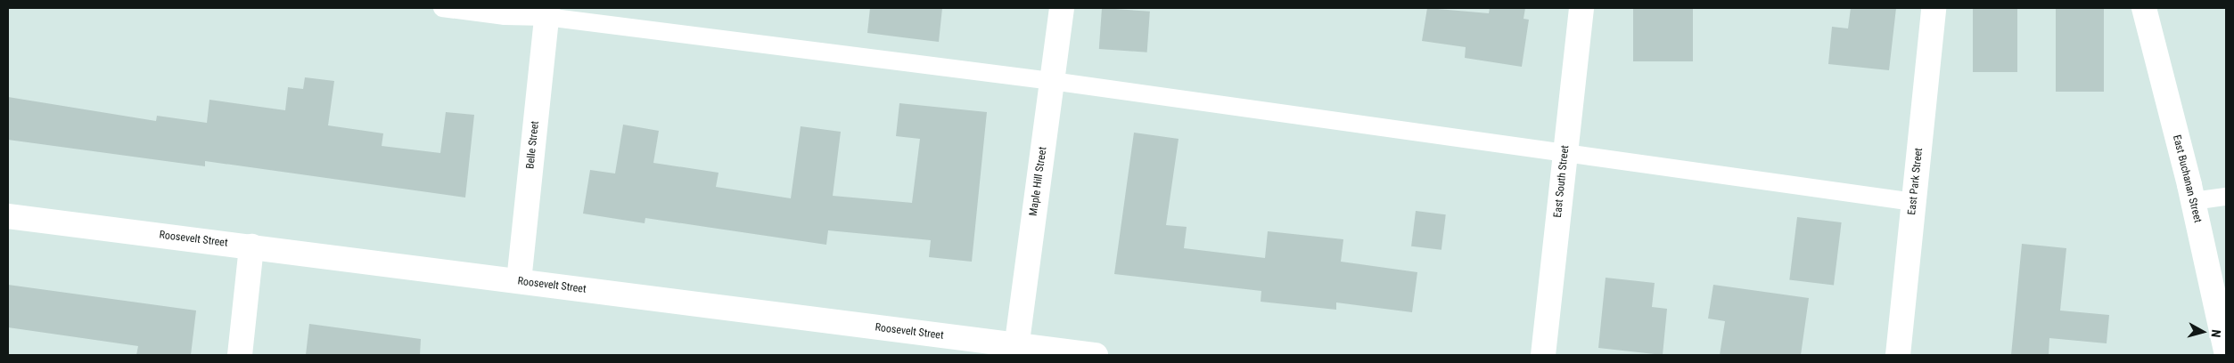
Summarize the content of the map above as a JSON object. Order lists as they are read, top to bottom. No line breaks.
{"streets":{"street":["Belle Street","East Buchanan Street","Maple Hill Street","East South Street","East Park Street","Roosevelt Street"]},"crossings":[["Belle Street","Roosevelt Street"],["Maple Hill Street","Roosevelt Street"]],"north":"right"}
